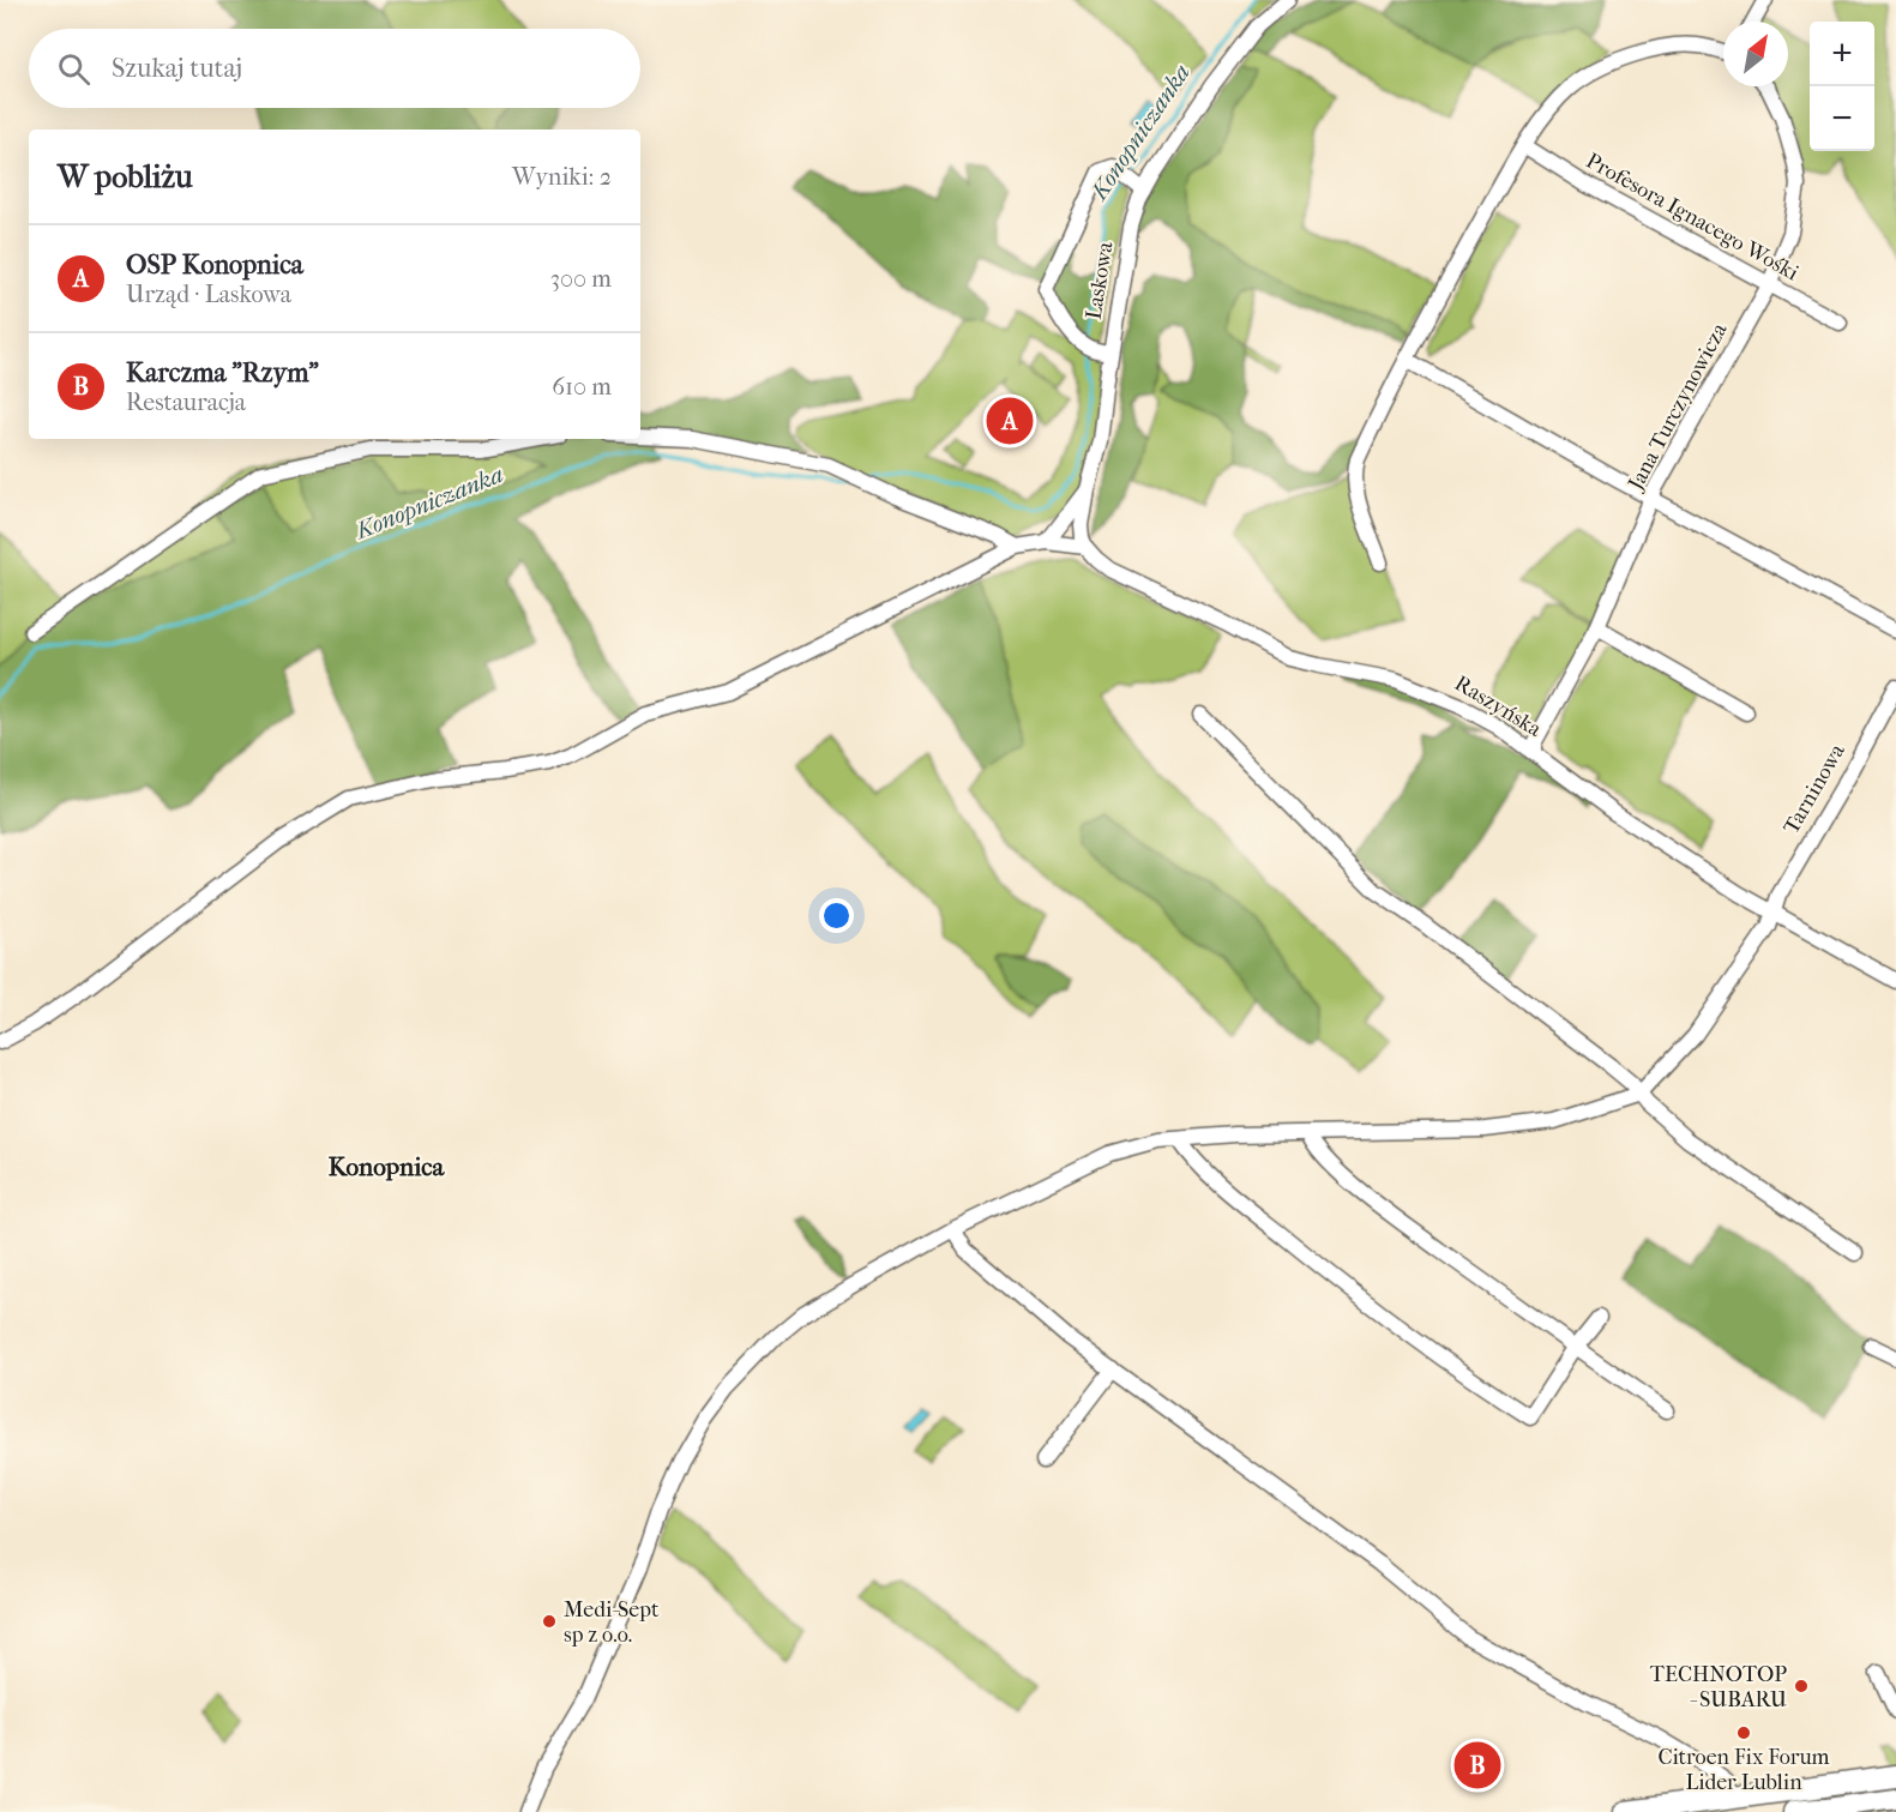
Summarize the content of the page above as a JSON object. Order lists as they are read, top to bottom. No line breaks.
{"streets":{"street":["Profesora Ignacego Wośki","Laskowa","Jana Turczynowicza","Raszyńska","Tarninowa"]},"crossings":[["Profesora Ignacego Wośki","Jana Turczynowicza"],["Laskowa","Raszyńska"],["Jana Turczynowicza","Raszyńska"],["Raszyńska","Tarninowa"]],"districts":["Konopnica"],"water":["Konopniczanka"],"places":["Medi-Sept sp z o.o.","TECHNOTOP - SUBARU","Citroen Fix Forum Lider Lublin"],"north":"top right","page":{"map_buttons":["+","−"],"search":"Szukaj tutaj","heading":["W pobliżu","Wyniki: 2"],"list":[{"mark":"A","name":"OSP Konopnica","note":"Urząd · Laskowa","value":"300 m"},{"mark":"B","name":"Karczma \"Rzym\"","note":"Restauracja","value":"610 m"}],"pins":["A","B"]}}
